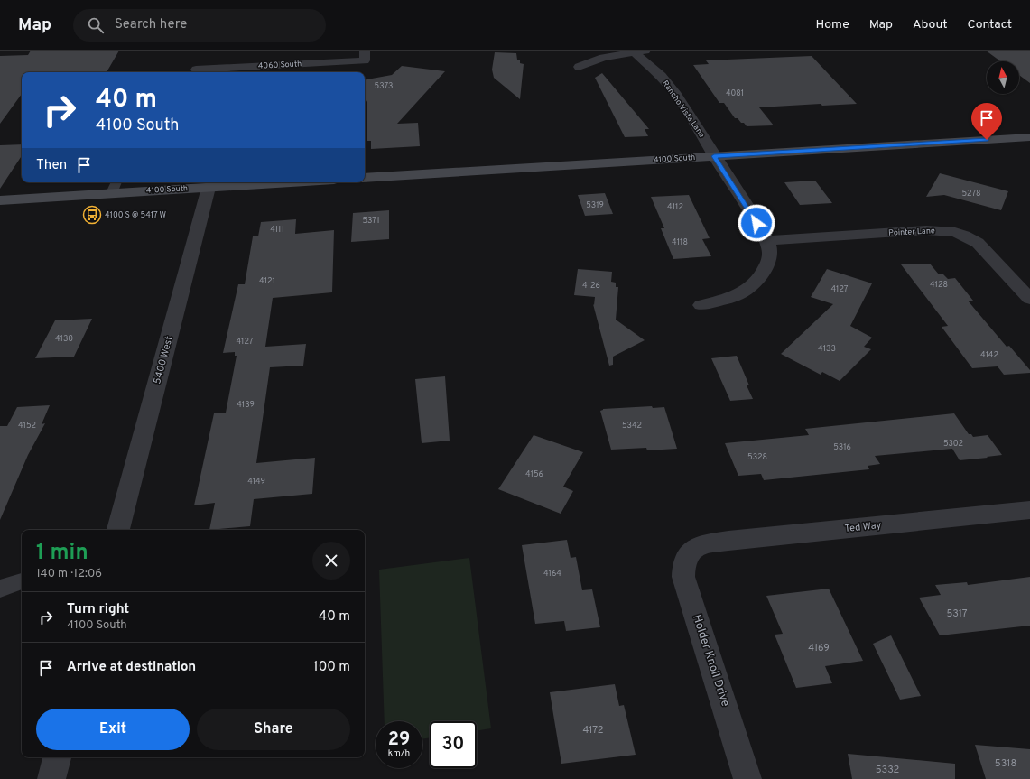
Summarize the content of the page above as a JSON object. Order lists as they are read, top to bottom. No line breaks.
{"streets":{"main road":["4100 South"],"street":["4060 South","Rancho Vista Lane","Pointer Lane","5400 West","Ted Way","Holder Knoll Drive"]},"crossings":[["Rancho Vista Lane","4100 South"],["Rancho Vista Lane","Pointer Lane"],["4100 South","5400 West"],["Ted Way","Holder Knoll Drive"]],"places":{"bus stop":["4100 S @ 5417 W"]},"house_numbers":["5373","4081","5278","5319","4112","5371","4111","4118","4121","4128","4126","4127","4130","4127","4133","4142","4139","4152","5342","5302","5316","5328","4156","4149","4164","5317","4169","4172","5318","5332"],"north":"top","page":{"header":"Map","search":"Search here","nav":["Home","Map","About","Contact"],"turn":["40 m","4100 South"],"then":"Then","heading":["1 min","140 m · 12:06"],"list":[{"name":"Turn right","note":"4100 South","value":"40 m"},{"name":"Arrive at destination","value":"100 m"}],"buttons":["Exit","Share"],"speed":"29 km/h","limit":"30"}}
